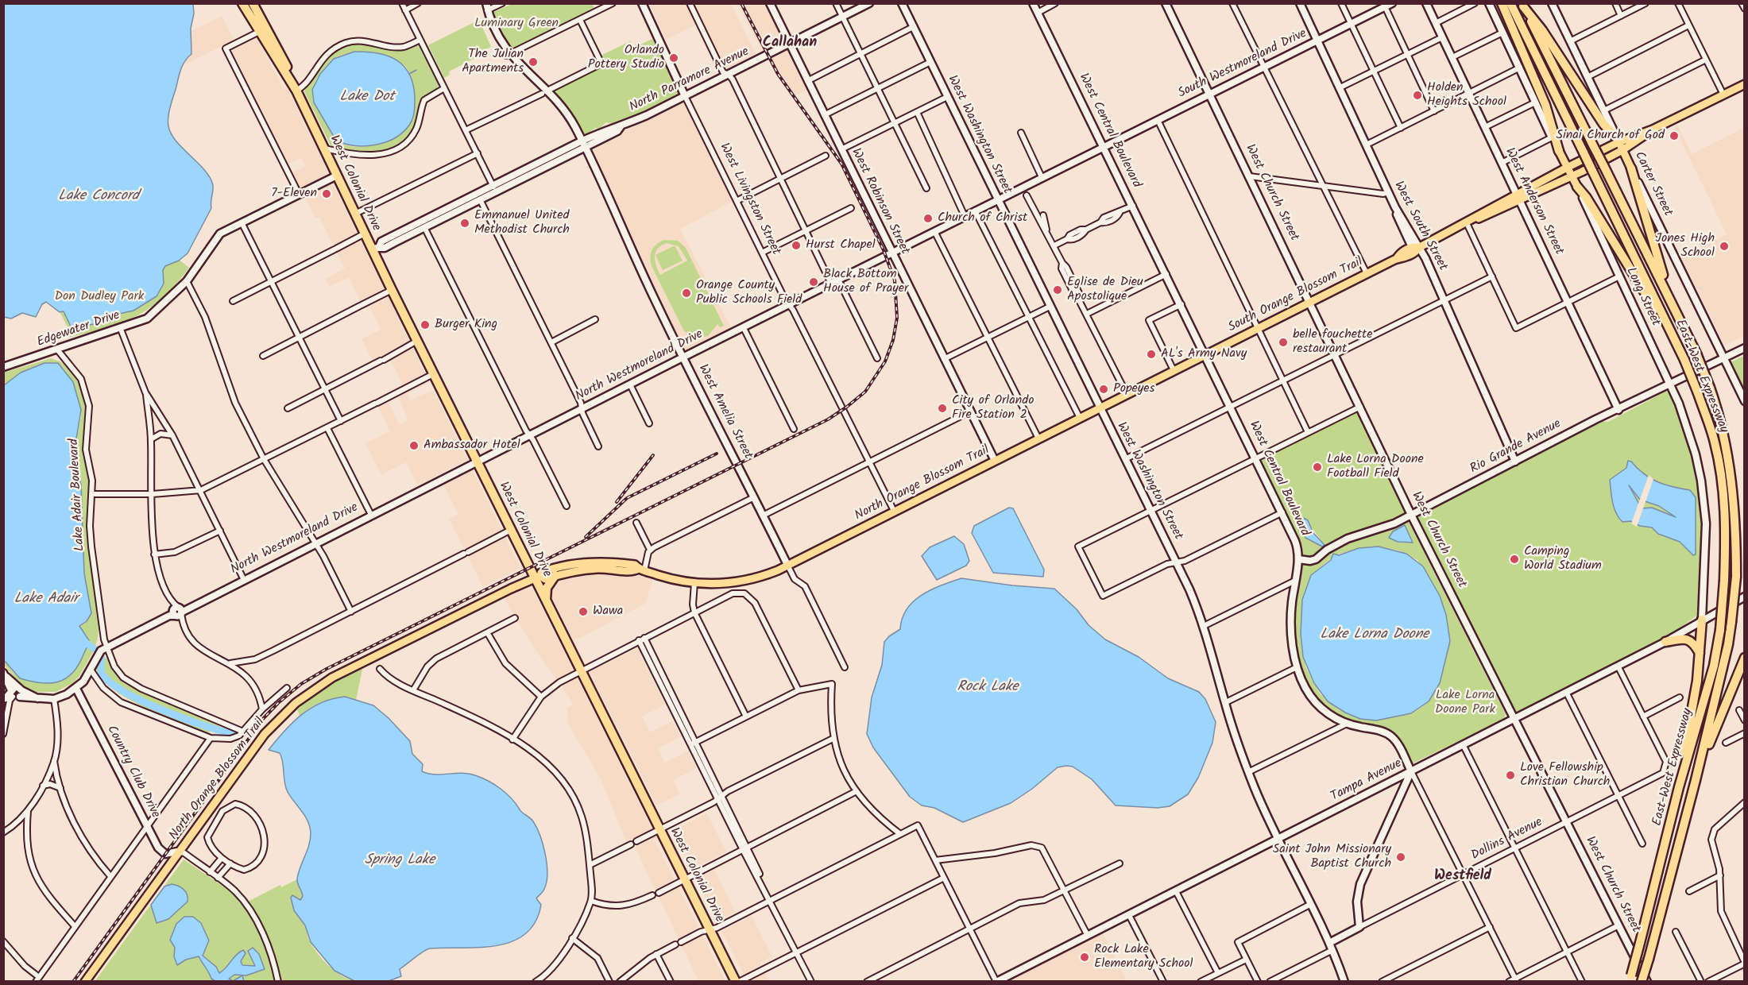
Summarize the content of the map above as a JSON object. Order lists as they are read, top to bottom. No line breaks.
{"streets":{"highway":["West Colonial Drive","East-West Expressway"],"main road":["Carter Street","South Orange Blossom Trail","Long Street","North Orange Blossom Trail"],"street":["South Westmoreland Drive","North Parramore Avenue","West Central Boulevard","West Washington Street","West Church Street","West Livingston Street","West Robinson Street","West Anderson Street","West South Street","Edgewater Drive","North Westmoreland Drive","West Amelia Street","Rio Grande Avenue","Lake Adair Boulevard","Country Club Drive","Tampa Avenue","Dollins Avenue"]},"crossings":[["South Westmoreland Drive","West Central Boulevard"],["South Westmoreland Drive","West Church Street"],["South Westmoreland Drive","West South Street"],["South Westmoreland Drive","North Westmoreland Drive"],["North Parramore Avenue","West Colonial Drive"],["North Parramore Avenue","West Livingston Street"],["North Parramore Avenue","West Robinson Street"],["North Parramore Avenue","West Amelia Street"],["West Central Boulevard","South Orange Blossom Trail"],["West Central Boulevard","North Westmoreland Drive"],["West Central Boulevard","Rio Grande Avenue"],["West Central Boulevard","North Orange Blossom Trail"],["West Central Boulevard","Tampa Avenue"],["West Central Boulevard","Dollins Avenue"],["West Washington Street","North Westmoreland Drive"],["West Washington Street","North Orange Blossom Trail"],["West Washington Street","Tampa Avenue"],["West Washington Street","Dollins Avenue"],["West Colonial Drive","Edgewater Drive"],["West Colonial Drive","North Westmoreland Drive"],["West Colonial Drive","North Orange Blossom Trail"],["Carter Street","South Orange Blossom Trail"],["Carter Street","Rio Grande Avenue"],["West Church Street","South Orange Blossom Trail"],["West Church Street","Rio Grande Avenue"],["West Church Street","Tampa Avenue"],["West Church Street","Dollins Avenue"],["West Livingston Street","North Westmoreland Drive"],["West Robinson Street","North Westmoreland Drive"],["West Robinson Street","North Orange Blossom Trail"],["West Anderson Street","South Orange Blossom Trail"],["West Anderson Street","Rio Grande Avenue"],["West South Street","South Orange Blossom Trail"],["West South Street","Rio Grande Avenue"],["South Orange Blossom Trail","Long Street"],["South Orange Blossom Trail","North Orange Blossom Trail"],["Long Street","Rio Grande Avenue"],["Long Street","Tampa Avenue"],["Edgewater Drive","Lake Adair Boulevard"],["North Westmoreland Drive","West Amelia Street"],["North Westmoreland Drive","Lake Adair Boulevard"],["North Westmoreland Drive","Country Club Drive"],["West Amelia Street","North Orange Blossom Trail"],["North Orange Blossom Trail","Country Club Drive"]],"districts":["Callahan","Westfield"],"water":["Lake Dot","Lake Concord","Lake Adair","Lake Lorna Doone","Rock Lake","Spring Lake"],"parks":["Luminary Green","Don Dudley Park","Lake Lorna Doone Park"],"places":["Orlando Pottery Studio","The Julian Apartments","Holden Heights School","Sinai Church of God","7-Eleven","Church of Christ","Emmanuel United Methodist Church","Hurst Chapel","Jones High School","Black Bottom House of Prayer","Eglise de Dieu Apostolique","Orange County Public Schools Field","Burger King","belle fouchette restaurant","AL's Army Navy","Popeyes","City of Orlando Fire Station 2","Ambassador Hotel","Lake Lorna Doone Football Field","Camping World Stadium","Wawa","Love Fellowship Christian Church","Saint John Missionary Baptist Church","Rock Lake Elementary School"]}
